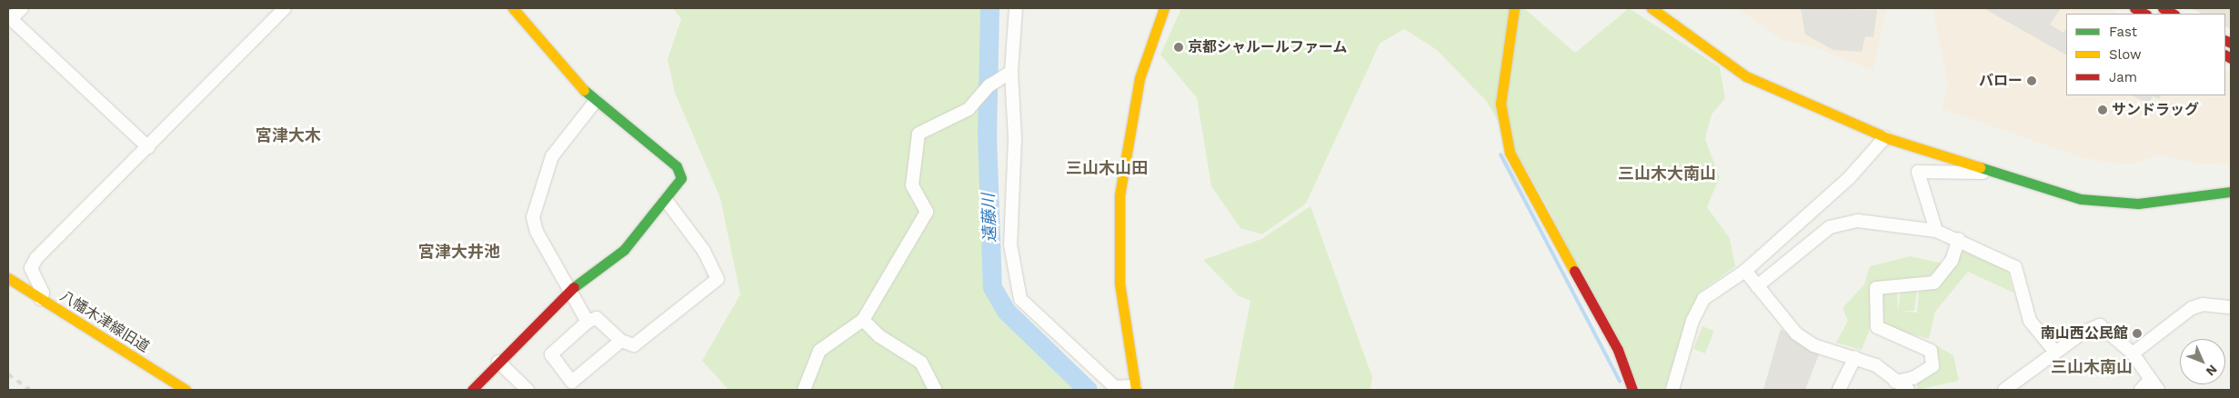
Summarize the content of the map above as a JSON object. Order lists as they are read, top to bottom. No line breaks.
{"streets":{"street":["八幡木津線旧道"]},"districts":["宮津大木","三山木山田","三山木大南山","宮津大井池","三山木南山"],"water":["遠藤川"],"places":["京都シャルールファーム","バロー","サンドラッグ","南山西公民館"],"legend":["Fast","Slow","Jam"],"north":"bottom right"}
